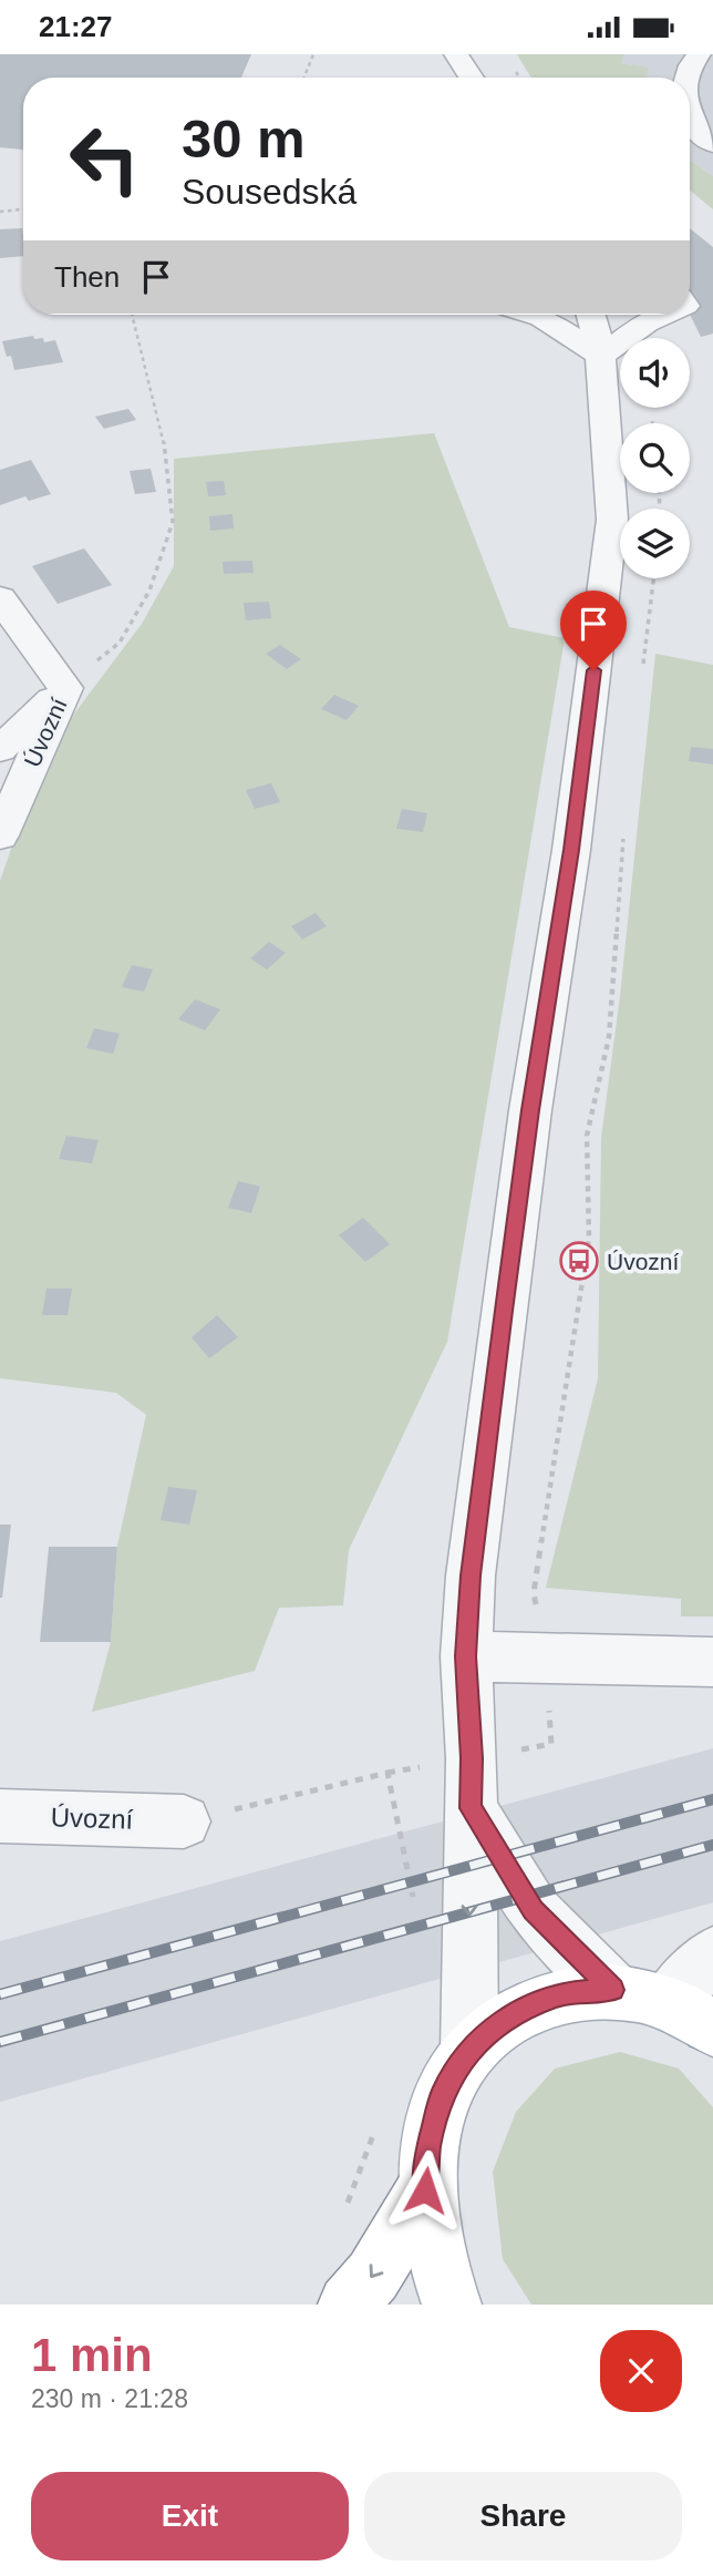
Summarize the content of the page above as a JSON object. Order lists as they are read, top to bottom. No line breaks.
{"streets":{"street":["Úvozní"]},"places":{"bus stop":["Úvozní"]},"page":{"status":"21:27","turn":["30 m","Sousedská"],"then":"Then","heading":["1 min","230 m · 21:28"],"buttons":["Exit","Share"]}}
